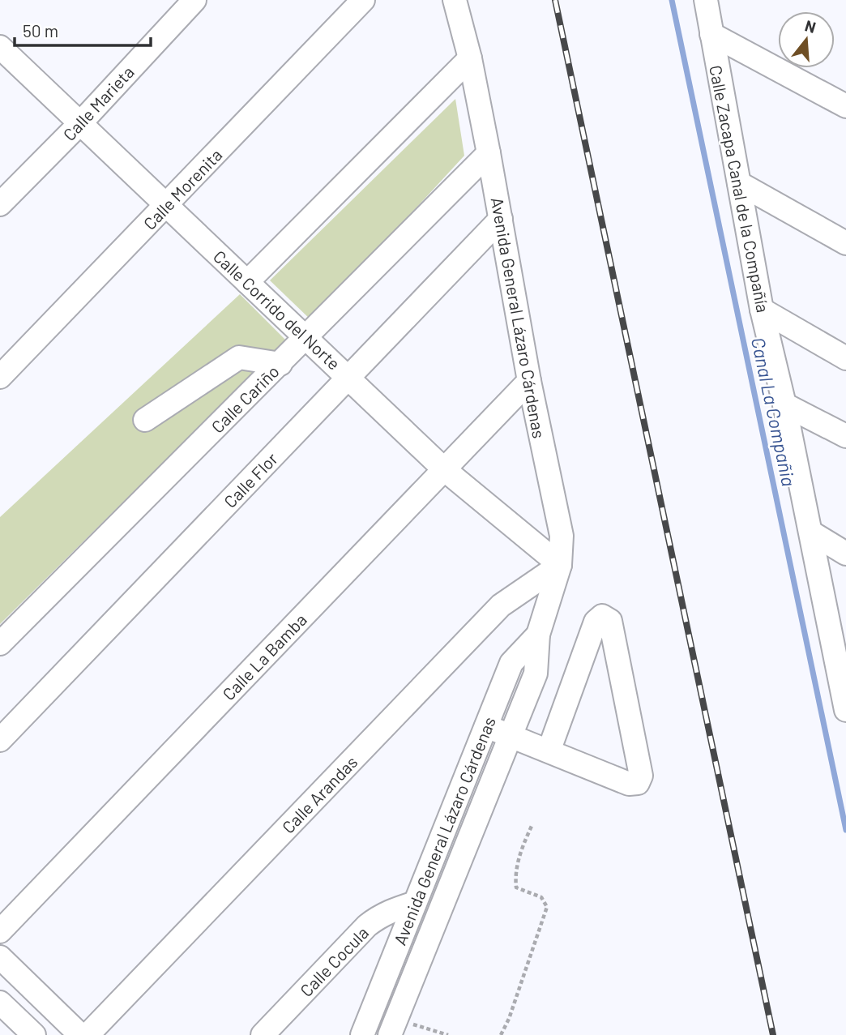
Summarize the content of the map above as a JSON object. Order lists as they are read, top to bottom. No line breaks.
{"streets":{"street":["Calle Marieta","Calle Morenita","Calle Zacapa Canal de la Compañía","Calle Corrido del Norte","Avenida General Lázaro Cárdenas","Calle Cariño","Calle Flor","Calle La Bamba","Calle Arandas","Calle Cocula"]},"crossings":[["Calle Marieta","Calle Corrido del Norte"],["Calle Morenita","Calle Corrido del Norte"],["Calle Corrido del Norte","Avenida General Lázaro Cárdenas"],["Calle Corrido del Norte","Calle Cariño"],["Calle Corrido del Norte","Calle Flor"],["Calle Corrido del Norte","Calle La Bamba"],["Calle Corrido del Norte","Calle Arandas"],["Avenida General Lázaro Cárdenas","Calle Cariño"],["Avenida General Lázaro Cárdenas","Calle Flor"],["Avenida General Lázaro Cárdenas","Calle La Bamba"],["Avenida General Lázaro Cárdenas","Calle Arandas"],["Avenida General Lázaro Cárdenas","Calle Cocula"]],"water":["Canal La Compañia"],"scale_bar":"50 m","north":"top"}
